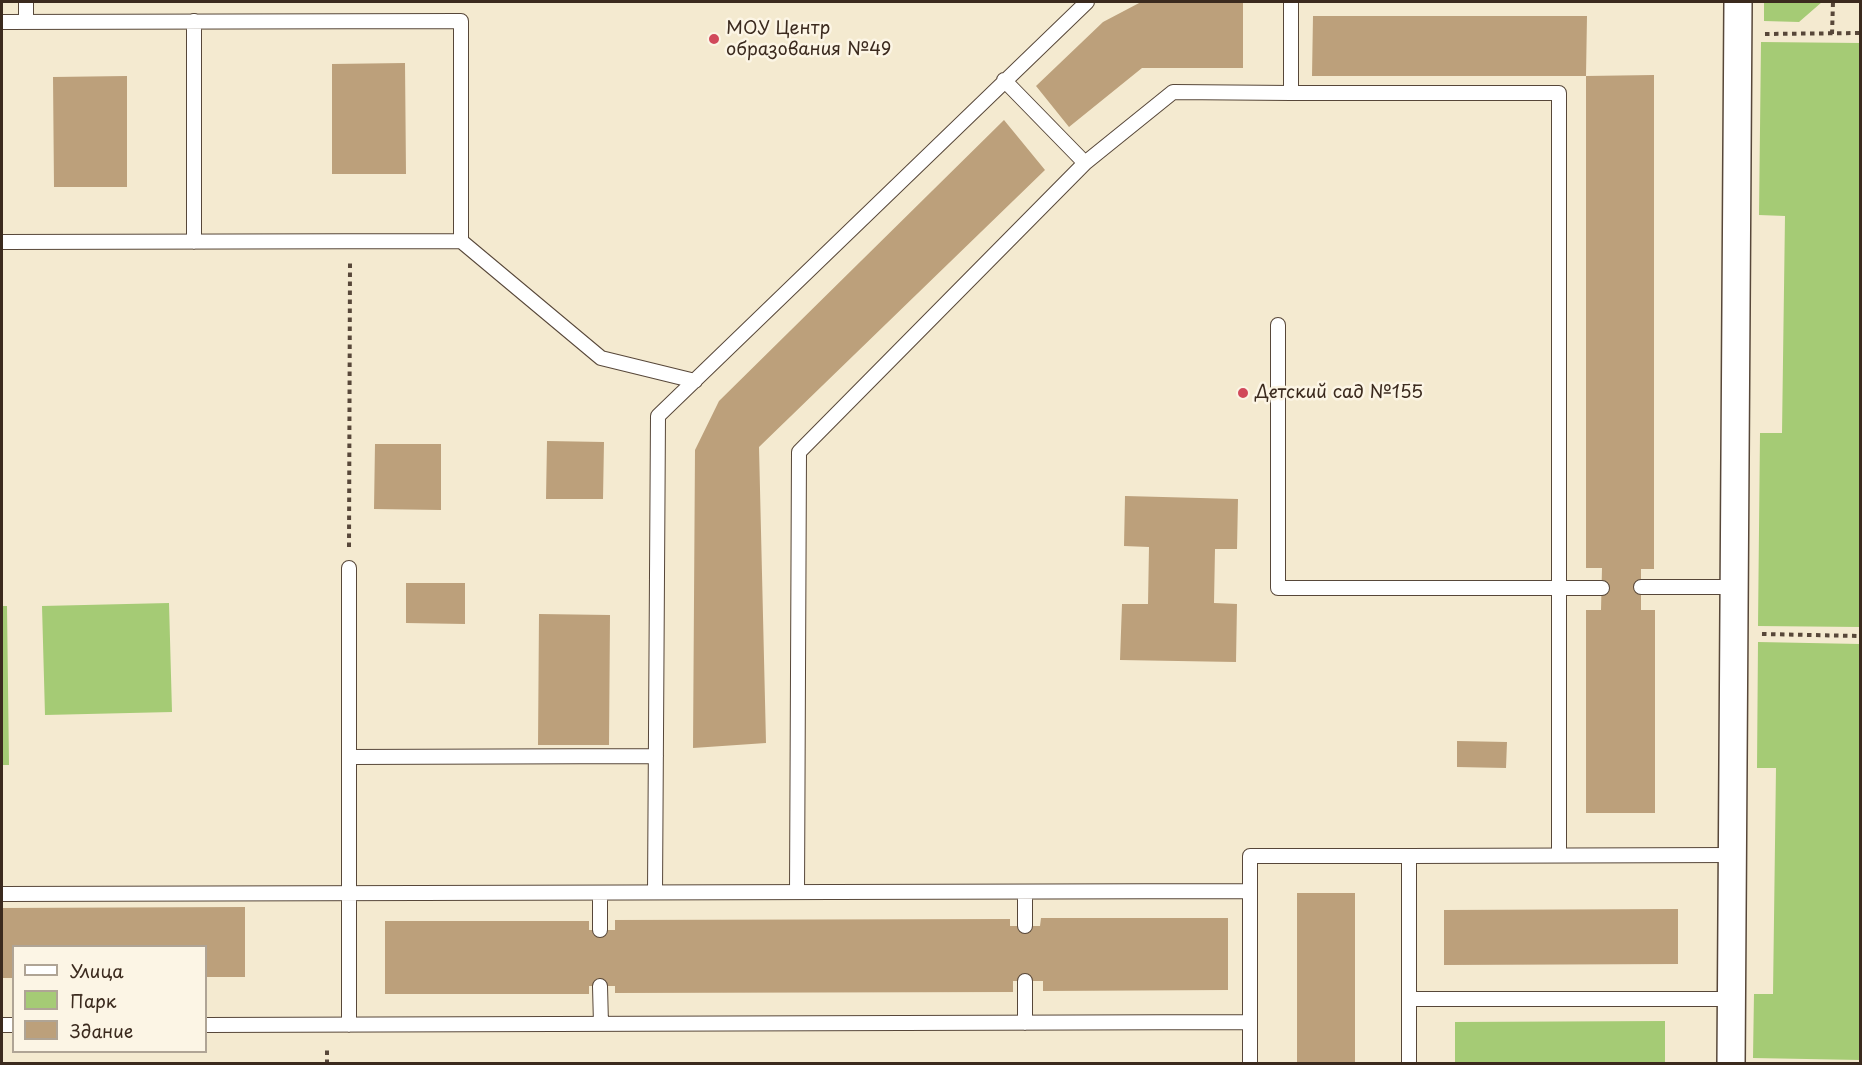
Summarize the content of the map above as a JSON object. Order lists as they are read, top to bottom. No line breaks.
{"places":["МОУ Центр образования №49","Детский сад №155"],"legend":["Улица","Парк","Здание"]}
